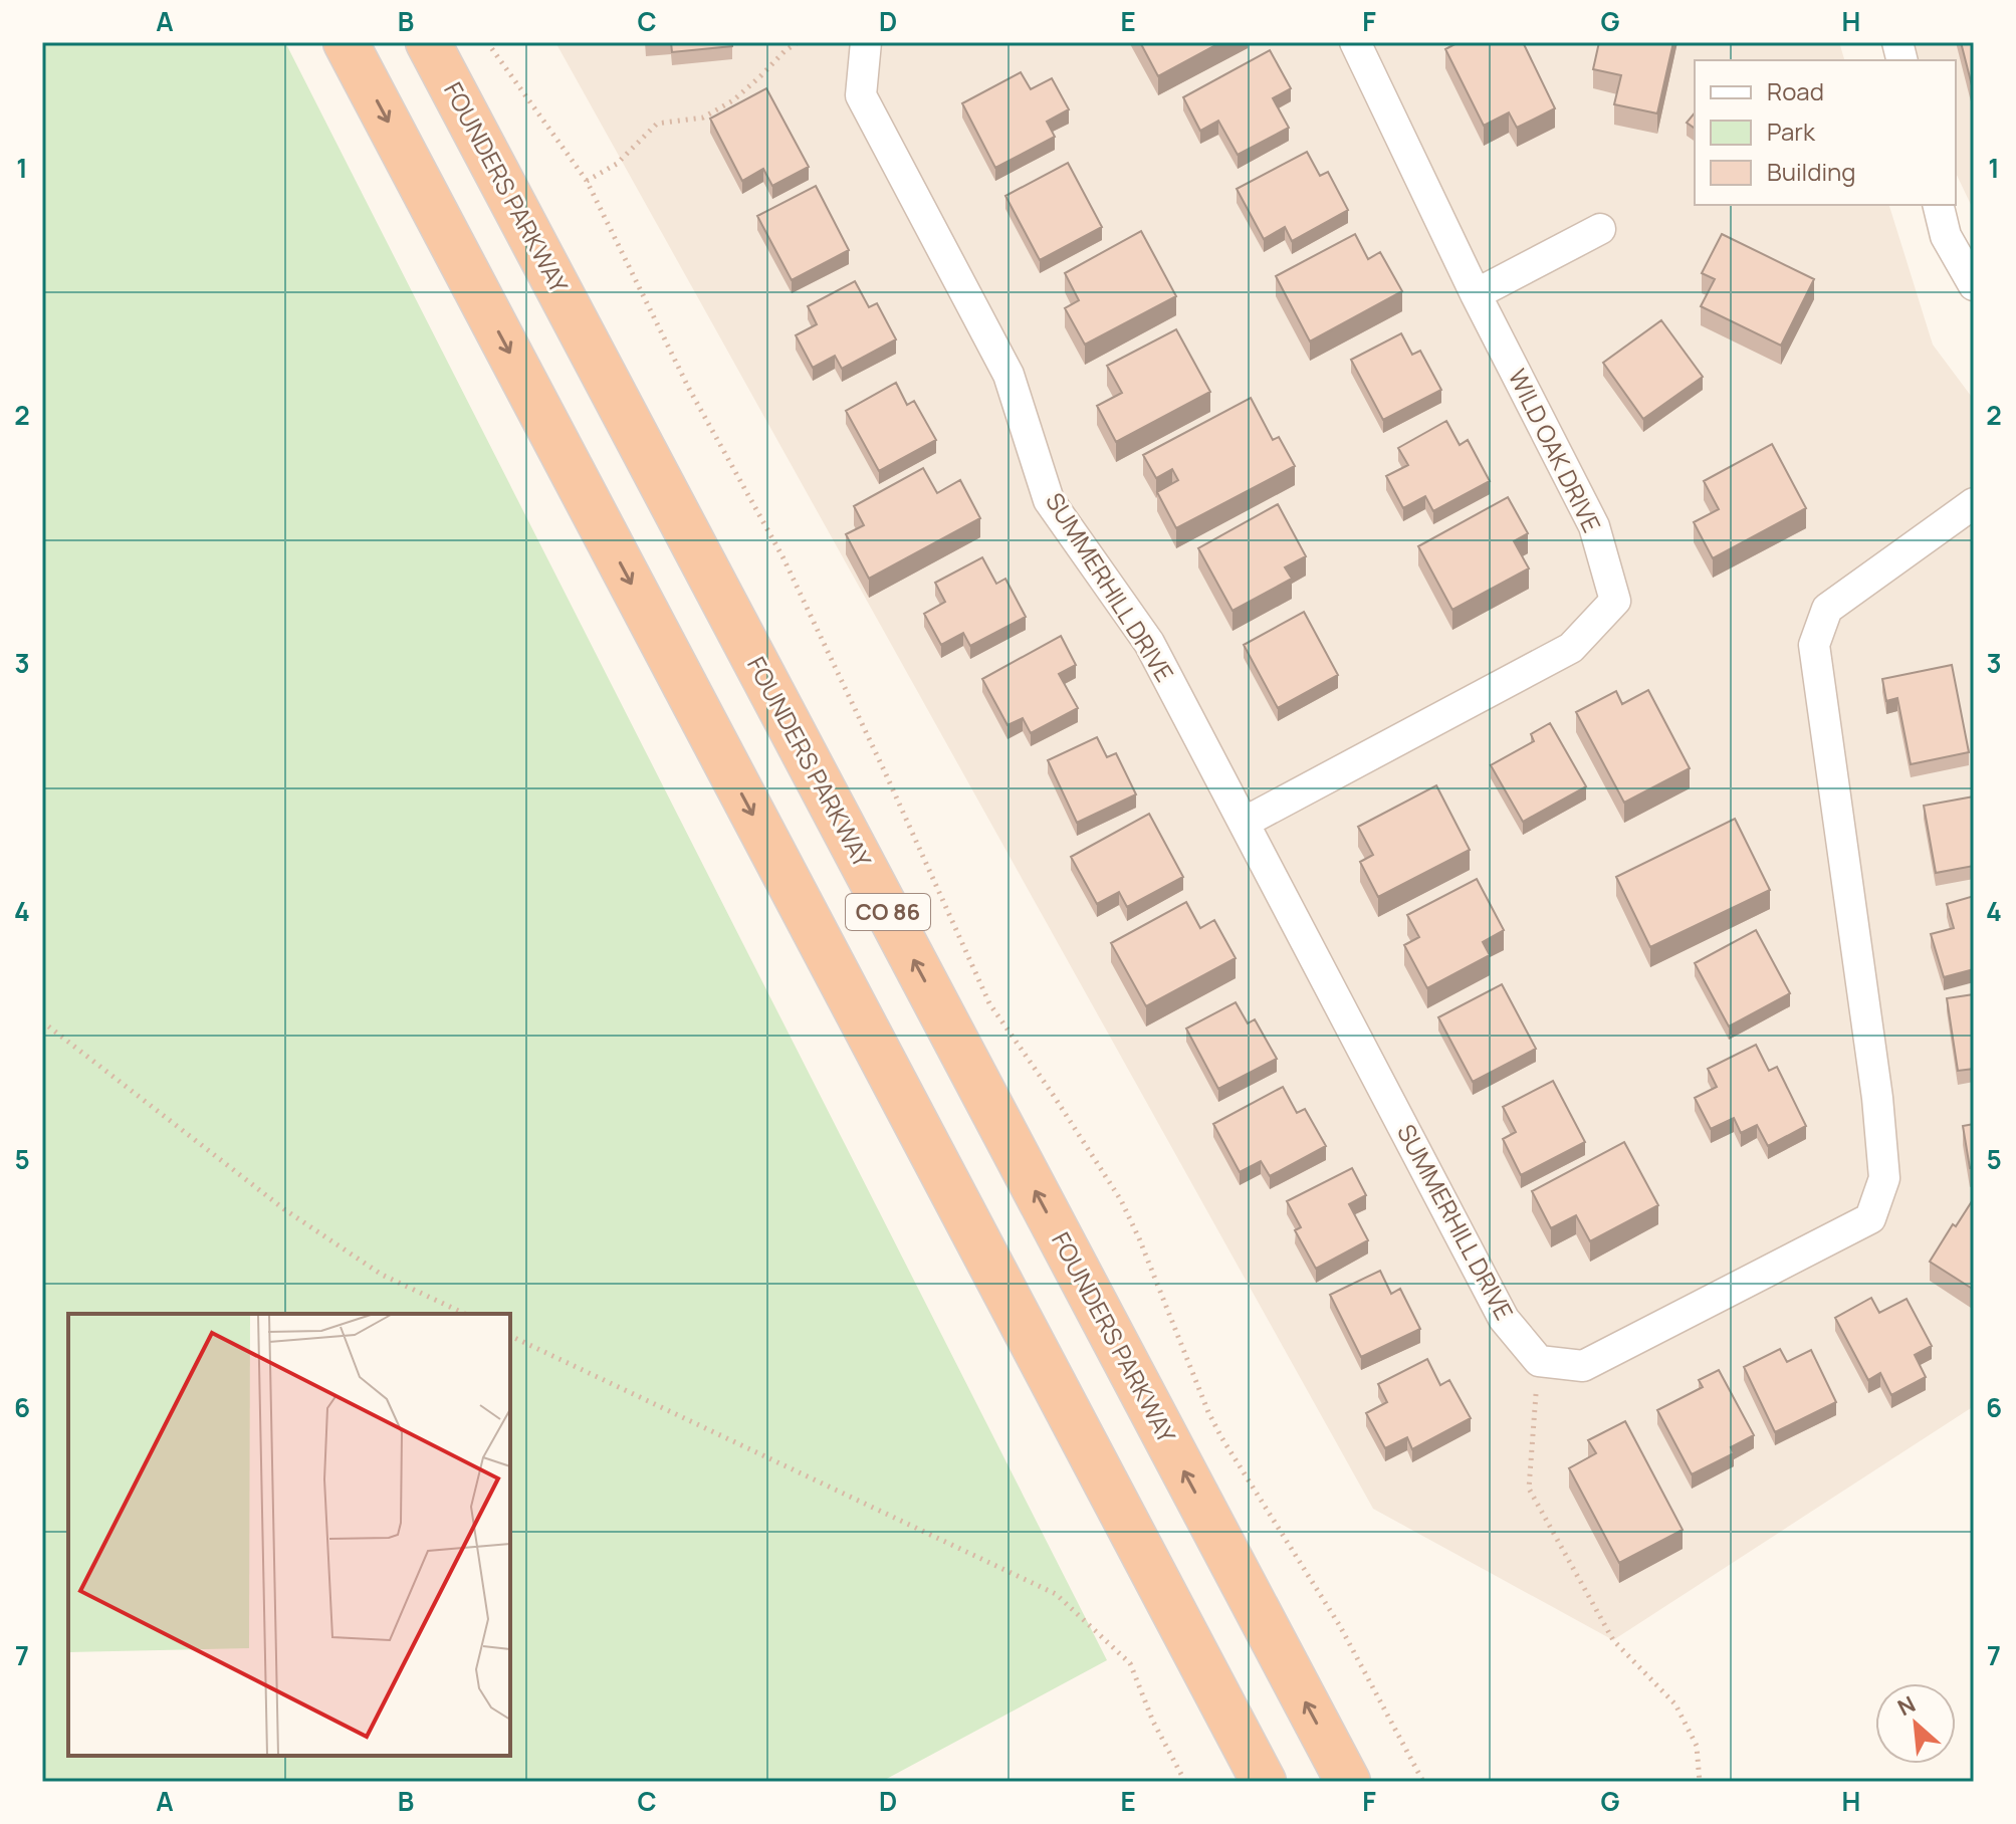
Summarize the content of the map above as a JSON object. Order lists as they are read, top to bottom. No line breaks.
{"streets":{"highway":["FOUNDERS PARKWAY","CO 86"],"street":["WILD OAK DRIVE","SUMMERHILL DRIVE"]},"crossings":[["WILD OAK DRIVE","SUMMERHILL DRIVE"]],"legend":["Road","Park","Building"],"north":"top left","grid":{"columns":["A","B","C","D","E","F","G","H"],"rows":["1","2","3","4","5","6","7"]}}
